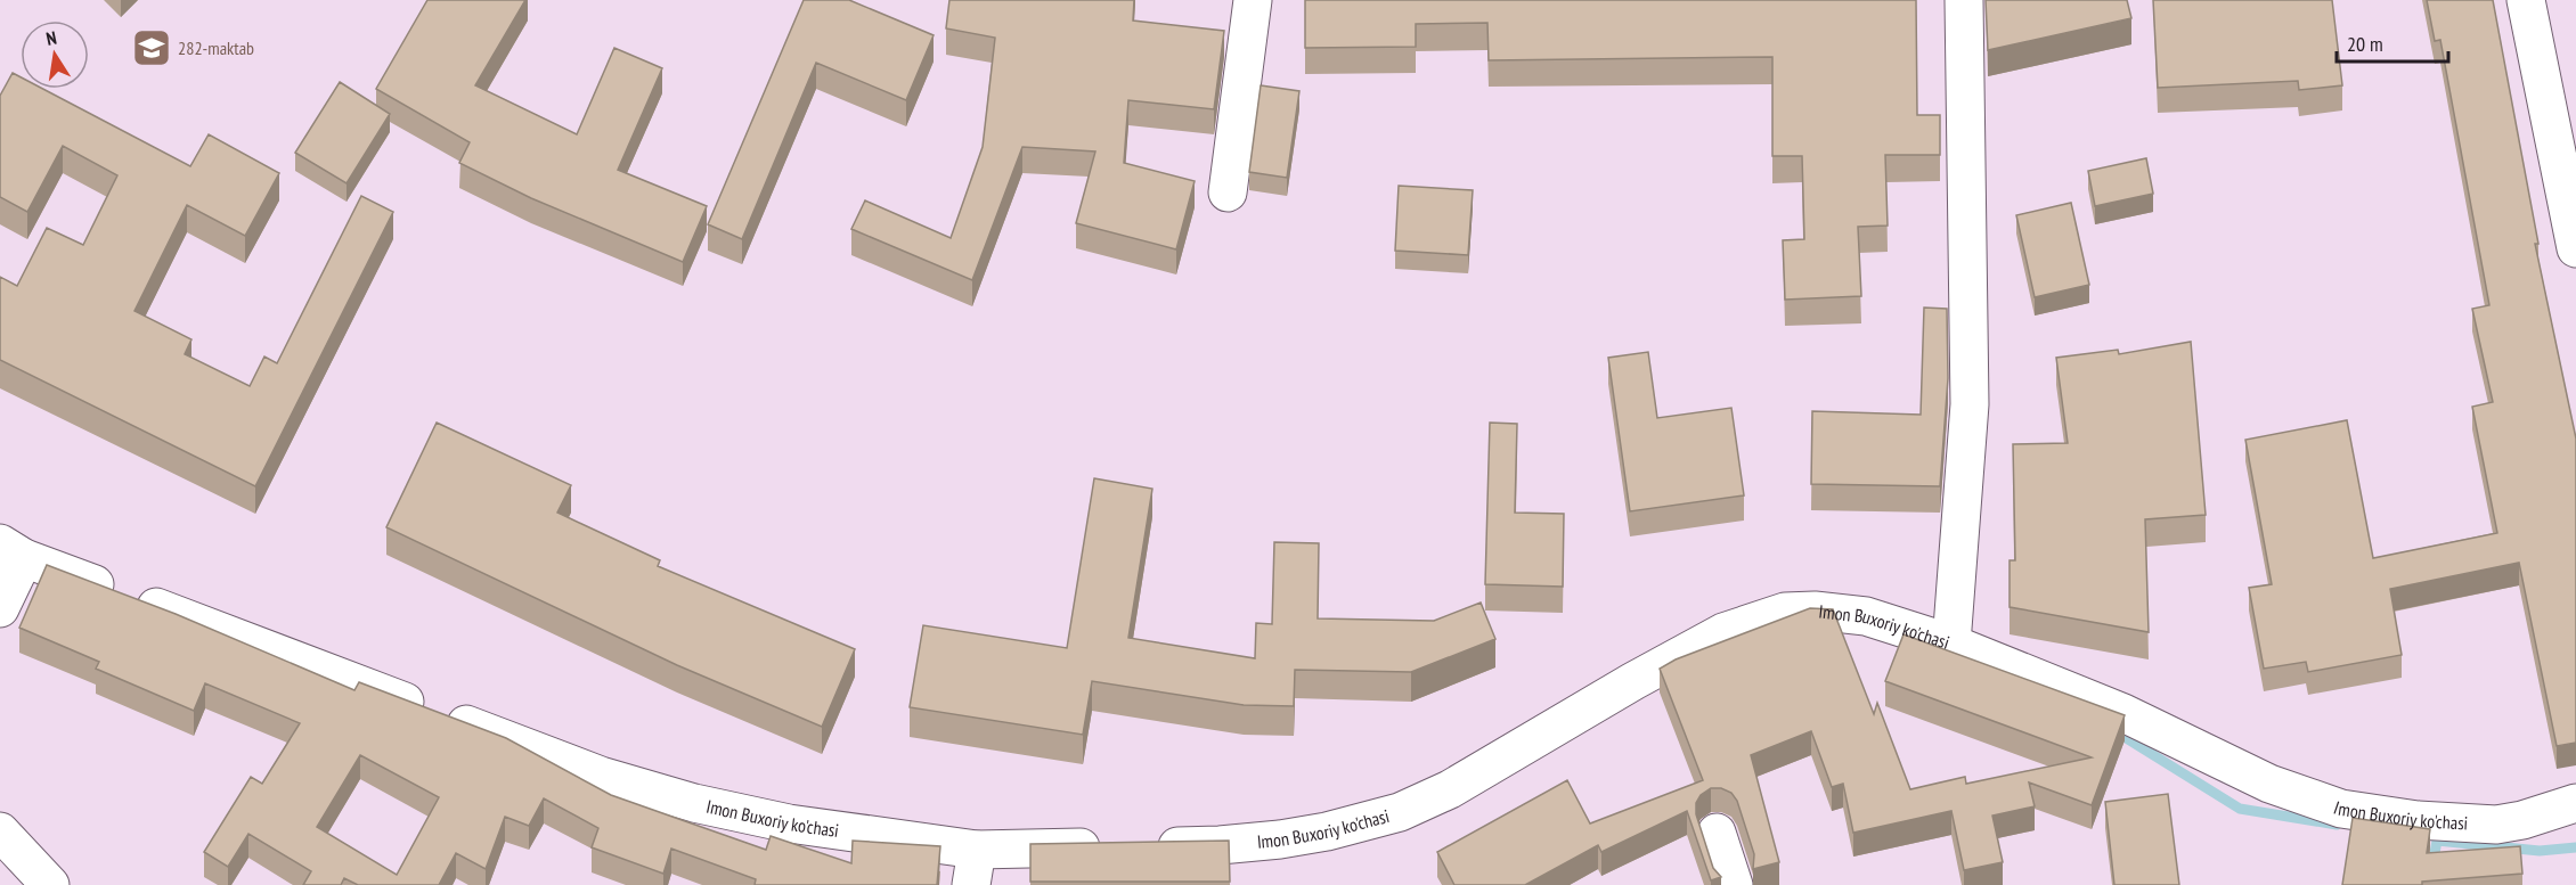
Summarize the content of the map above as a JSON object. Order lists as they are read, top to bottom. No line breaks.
{"streets":{"street":["Imon Buxoriy ko'chasi"]},"places":{"school or university":["282-maktab"]},"scale_bar":"20 m","north":"top"}
